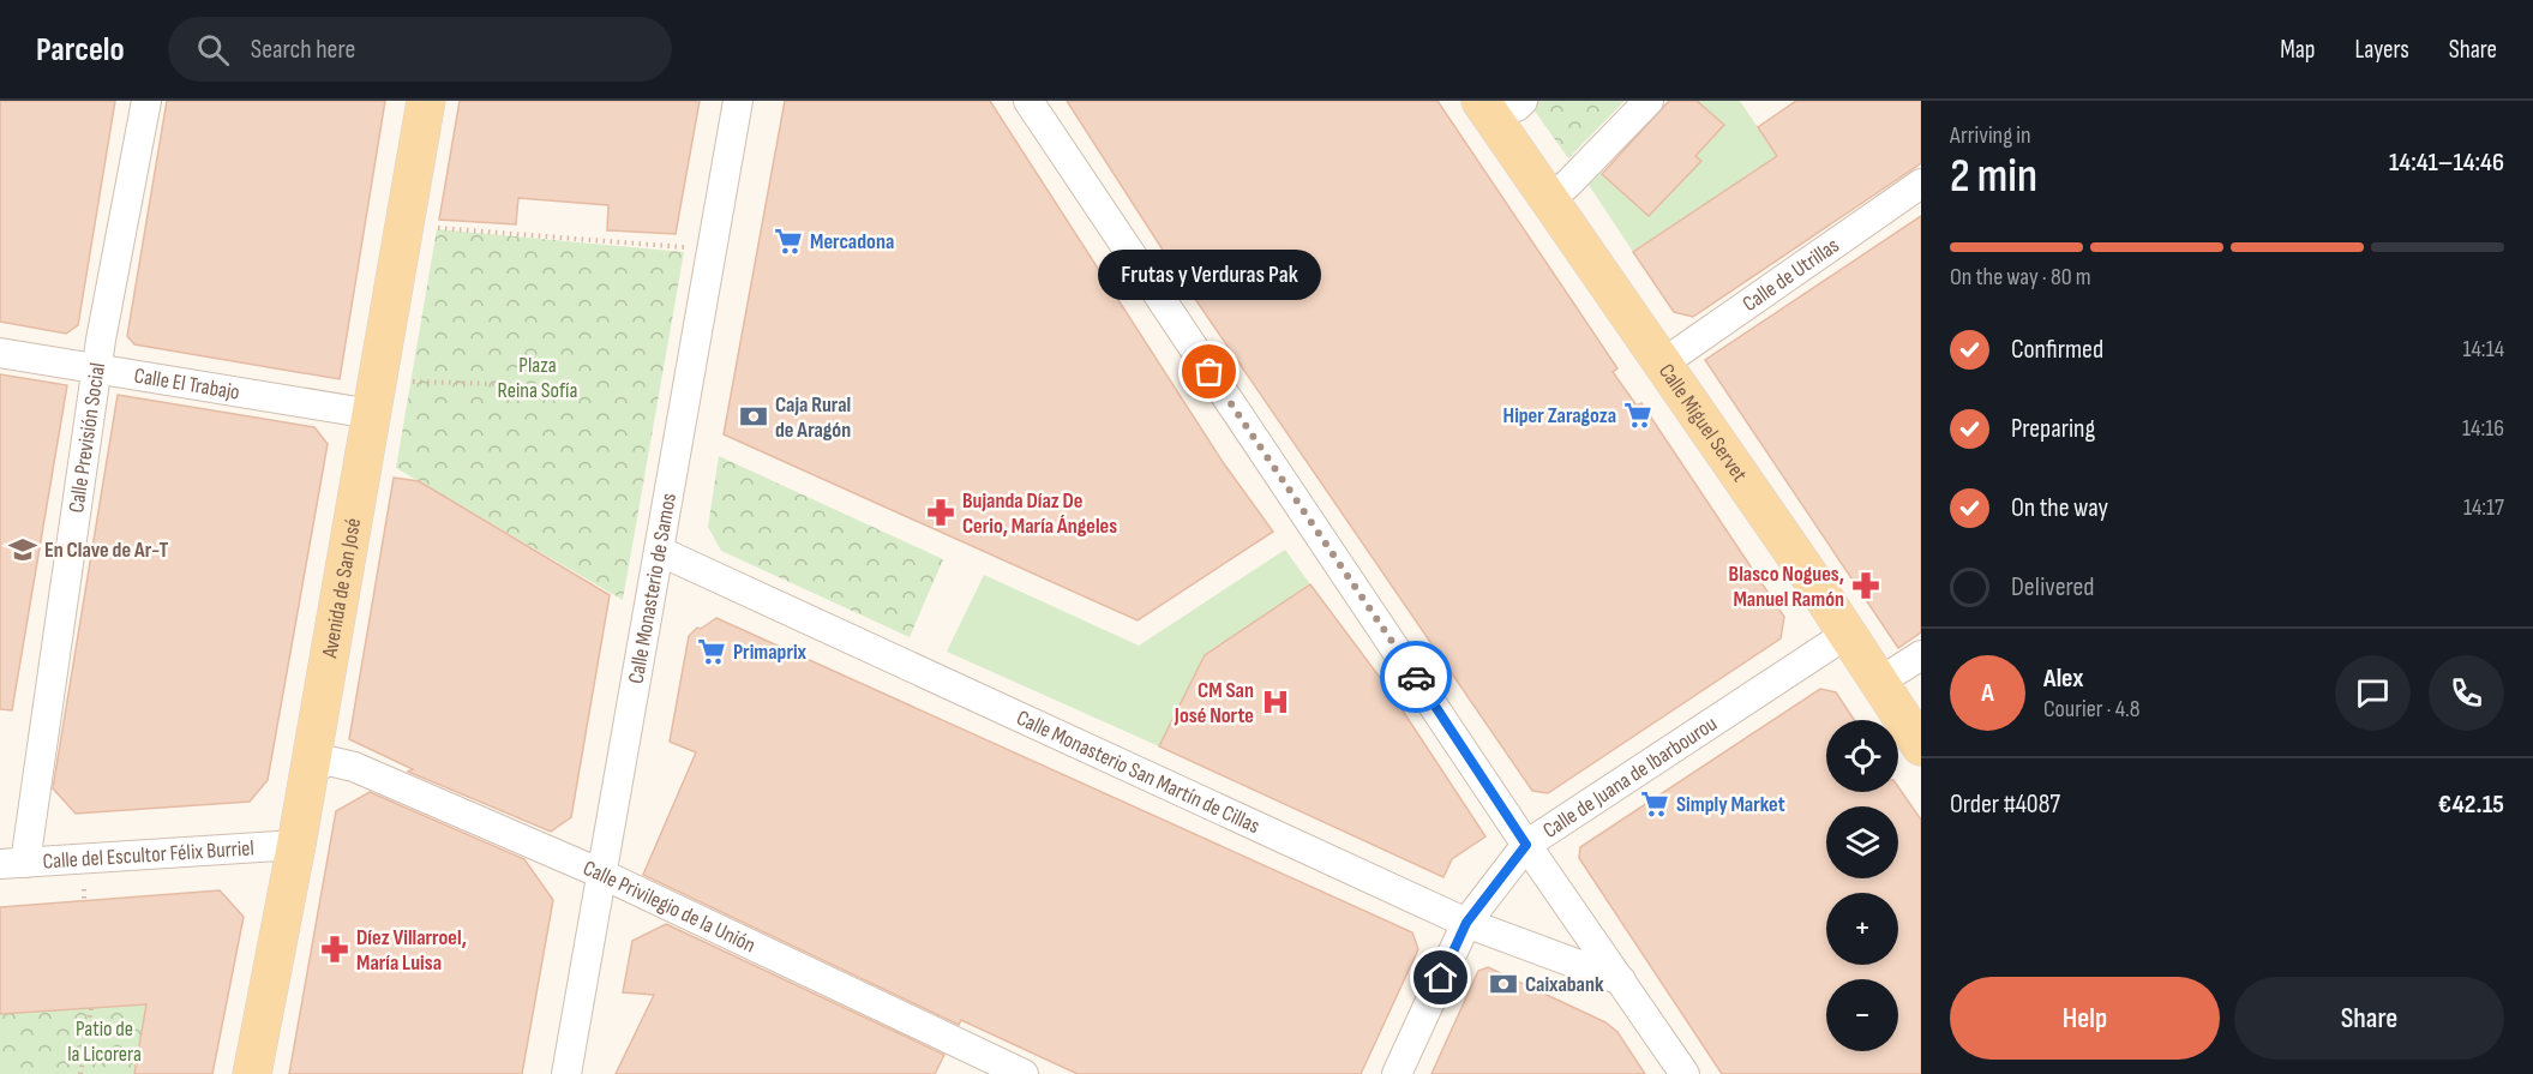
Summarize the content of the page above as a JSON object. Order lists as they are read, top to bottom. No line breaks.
{"streets":{"main road":["Calle Miguel Servet","Avenida de San José"],"street":["Calle de Utrillas","Calle El Trabajo","Calle Previsión Social","Calle Monasterio de Samos","Calle Monasterio San Martín de Cillas","Calle de Juana de Ibarbourou","Calle del Escultor Félix Burriel","Calle Privilegio de la Unión"]},"crossings":[["Calle de Utrillas","Calle Miguel Servet"],["Calle El Trabajo","Calle Previsión Social"],["Calle El Trabajo","Avenida de San José"],["Calle Miguel Servet","Calle de Juana de Ibarbourou"],["Calle Previsión Social","Calle del Escultor Félix Burriel"],["Calle Monasterio de Samos","Calle Monasterio San Martín de Cillas"],["Calle Monasterio de Samos","Calle Privilegio de la Unión"],["Avenida de San José","Calle del Escultor Félix Burriel"],["Avenida de San José","Calle Privilegio de la Unión"],["Calle Monasterio San Martín de Cillas","Calle de Juana de Ibarbourou"]],"parks":["Plaza Reina Sofía","Patio de la Licorera"],"places":{"supermarket":["Mercadona","Hiper Zaragoza","Primaprix","Simply Market"],"other":["Frutas y Verduras Pak"],"bank":["Caja Rural de Aragón","Caixabank"],"pharmacy":["Bujanda Díaz De Cerio, María Ángeles","Blasco Nogues, Manuel Ramón","Díez Villarroel, María Luisa"],"school or university":["En Clave de Ar-T"],"hospital":["CM San José Norte"]},"page":{"header":"Parcelo","search":"Search here","nav":["Map","Layers","Share"],"heading":["2 min","Arriving in","14:41–14:46"],"panel":["Alex","Courier · 4.8","Order #4087","€42.15"],"bar":"On the way · 80 m","bubble":"Frutas y Verduras Pak","list":[["Confirmed","14:14"],["Preparing","14:16"],["On the way","14:17"],"Delivered"],"round":"A","map_buttons":["+","−"],"buttons":["Help","Share"]}}
